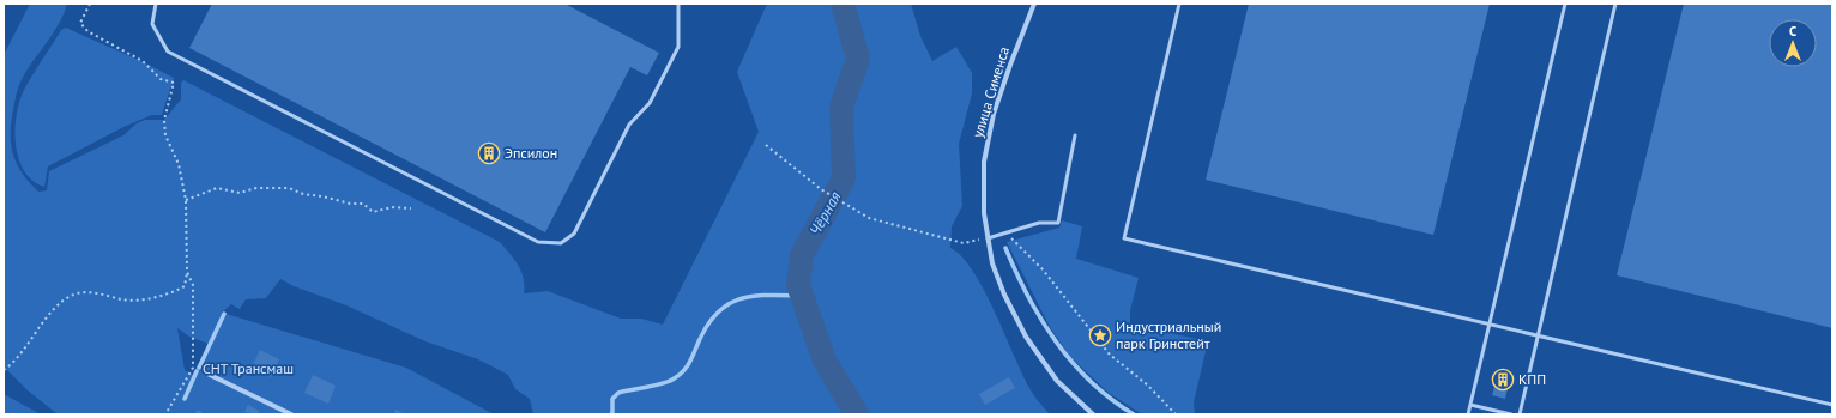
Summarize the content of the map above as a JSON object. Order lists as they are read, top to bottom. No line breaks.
{"streets":{"street":["улица Сименса"]},"water":["Чёрная"],"parks":["СНТ Трансмаш"],"places":{"building":["Эпсилон","КПП"],"place":["Индустриальный парк Гринстейт"]},"north":"top"}
